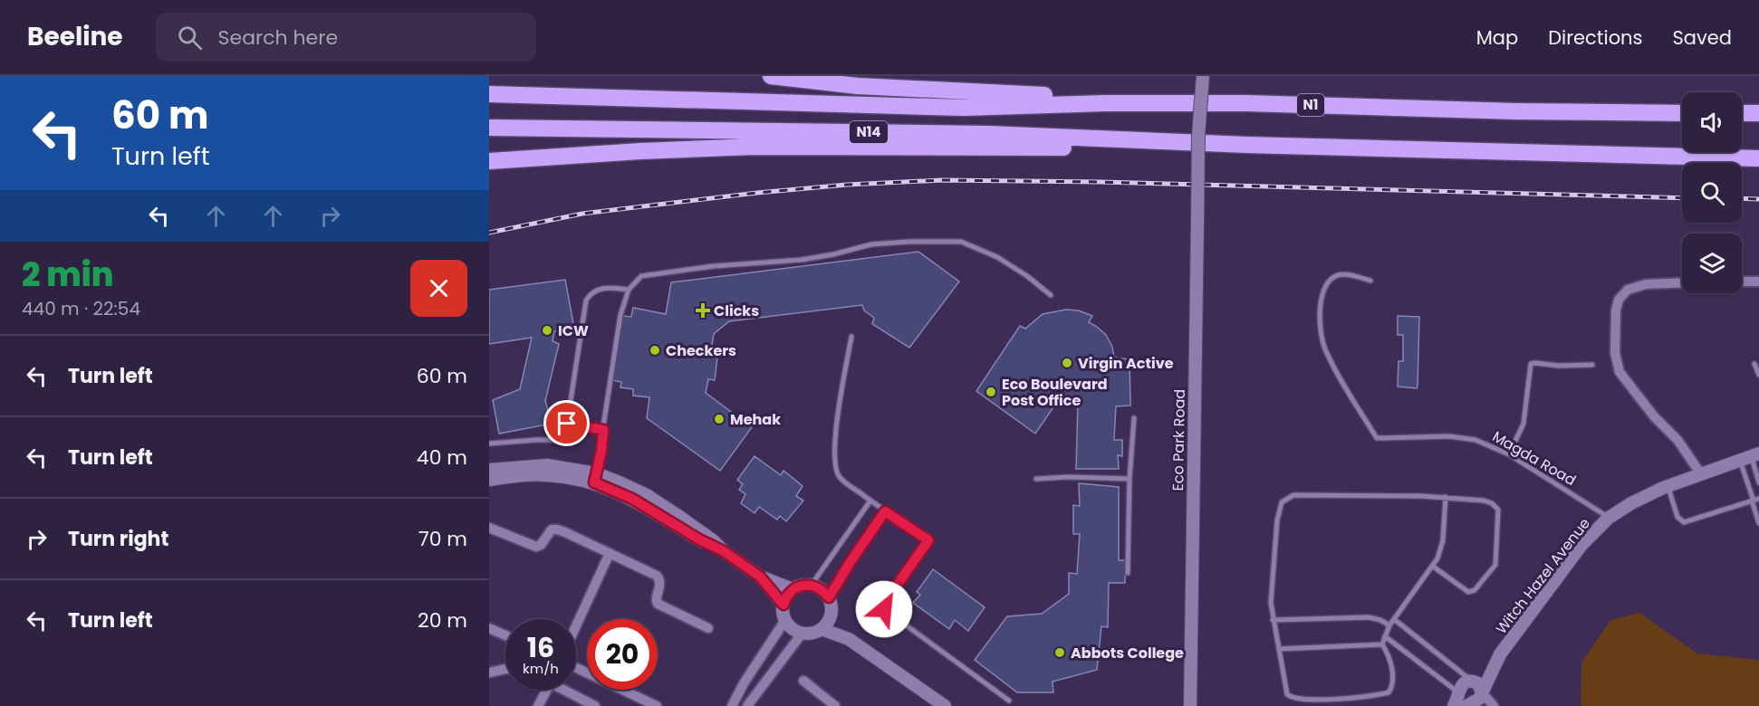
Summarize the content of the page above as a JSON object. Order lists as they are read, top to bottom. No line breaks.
{"streets":{"highway":["N1","N14"],"street":["Eco Park Road","Witch Hazel Avenue"],"lane":["Magda Road"]},"crossings":[["N1","N14"],["Magda Road","Witch Hazel Avenue"]],"places":{"health":["Clicks"],"other":["ICW","Checkers","Virgin Active","Eco Boulevard Post Office","Mehak","Abbots College"]},"page":{"header":"Beeline","search":"Search here","nav":["Map","Directions","Saved"],"turn":["60 m","Turn left"],"heading":["2 min","440 m · 22:54"],"list":[{"name":"Turn left","value":"60 m"},{"name":"Turn left","value":"40 m"},{"name":"Turn right","value":"70 m"},{"name":"Turn left","value":"20 m"}],"speed":"16 km/h","limit":"20"}}
